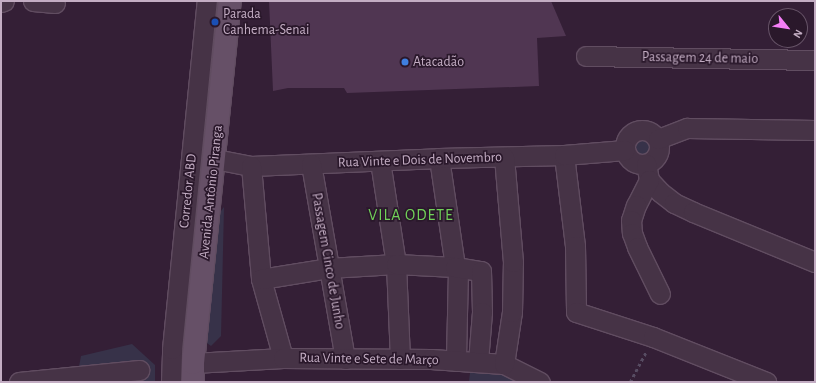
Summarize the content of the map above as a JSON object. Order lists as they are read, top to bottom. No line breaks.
{"streets":{"main road":["Avenida Antônio Piranga"],"street":["Passagem 24 de maio","Rua Vinte e Dois de Novembro","Corredor ABD","Passagem Cinco de Junho","Rua Vinte e Sete de Março"]},"crossings":[["Rua Vinte e Dois de Novembro","Avenida Antônio Piranga"],["Rua Vinte e Dois de Novembro","Passagem Cinco de Junho"],["Avenida Antônio Piranga","Rua Vinte e Sete de Março"],["Passagem Cinco de Junho","Rua Vinte e Sete de Março"]],"districts":["VILA ODETE"],"places":["Parada Canhema-Senai","Atacadão"],"north":"bottom right"}
